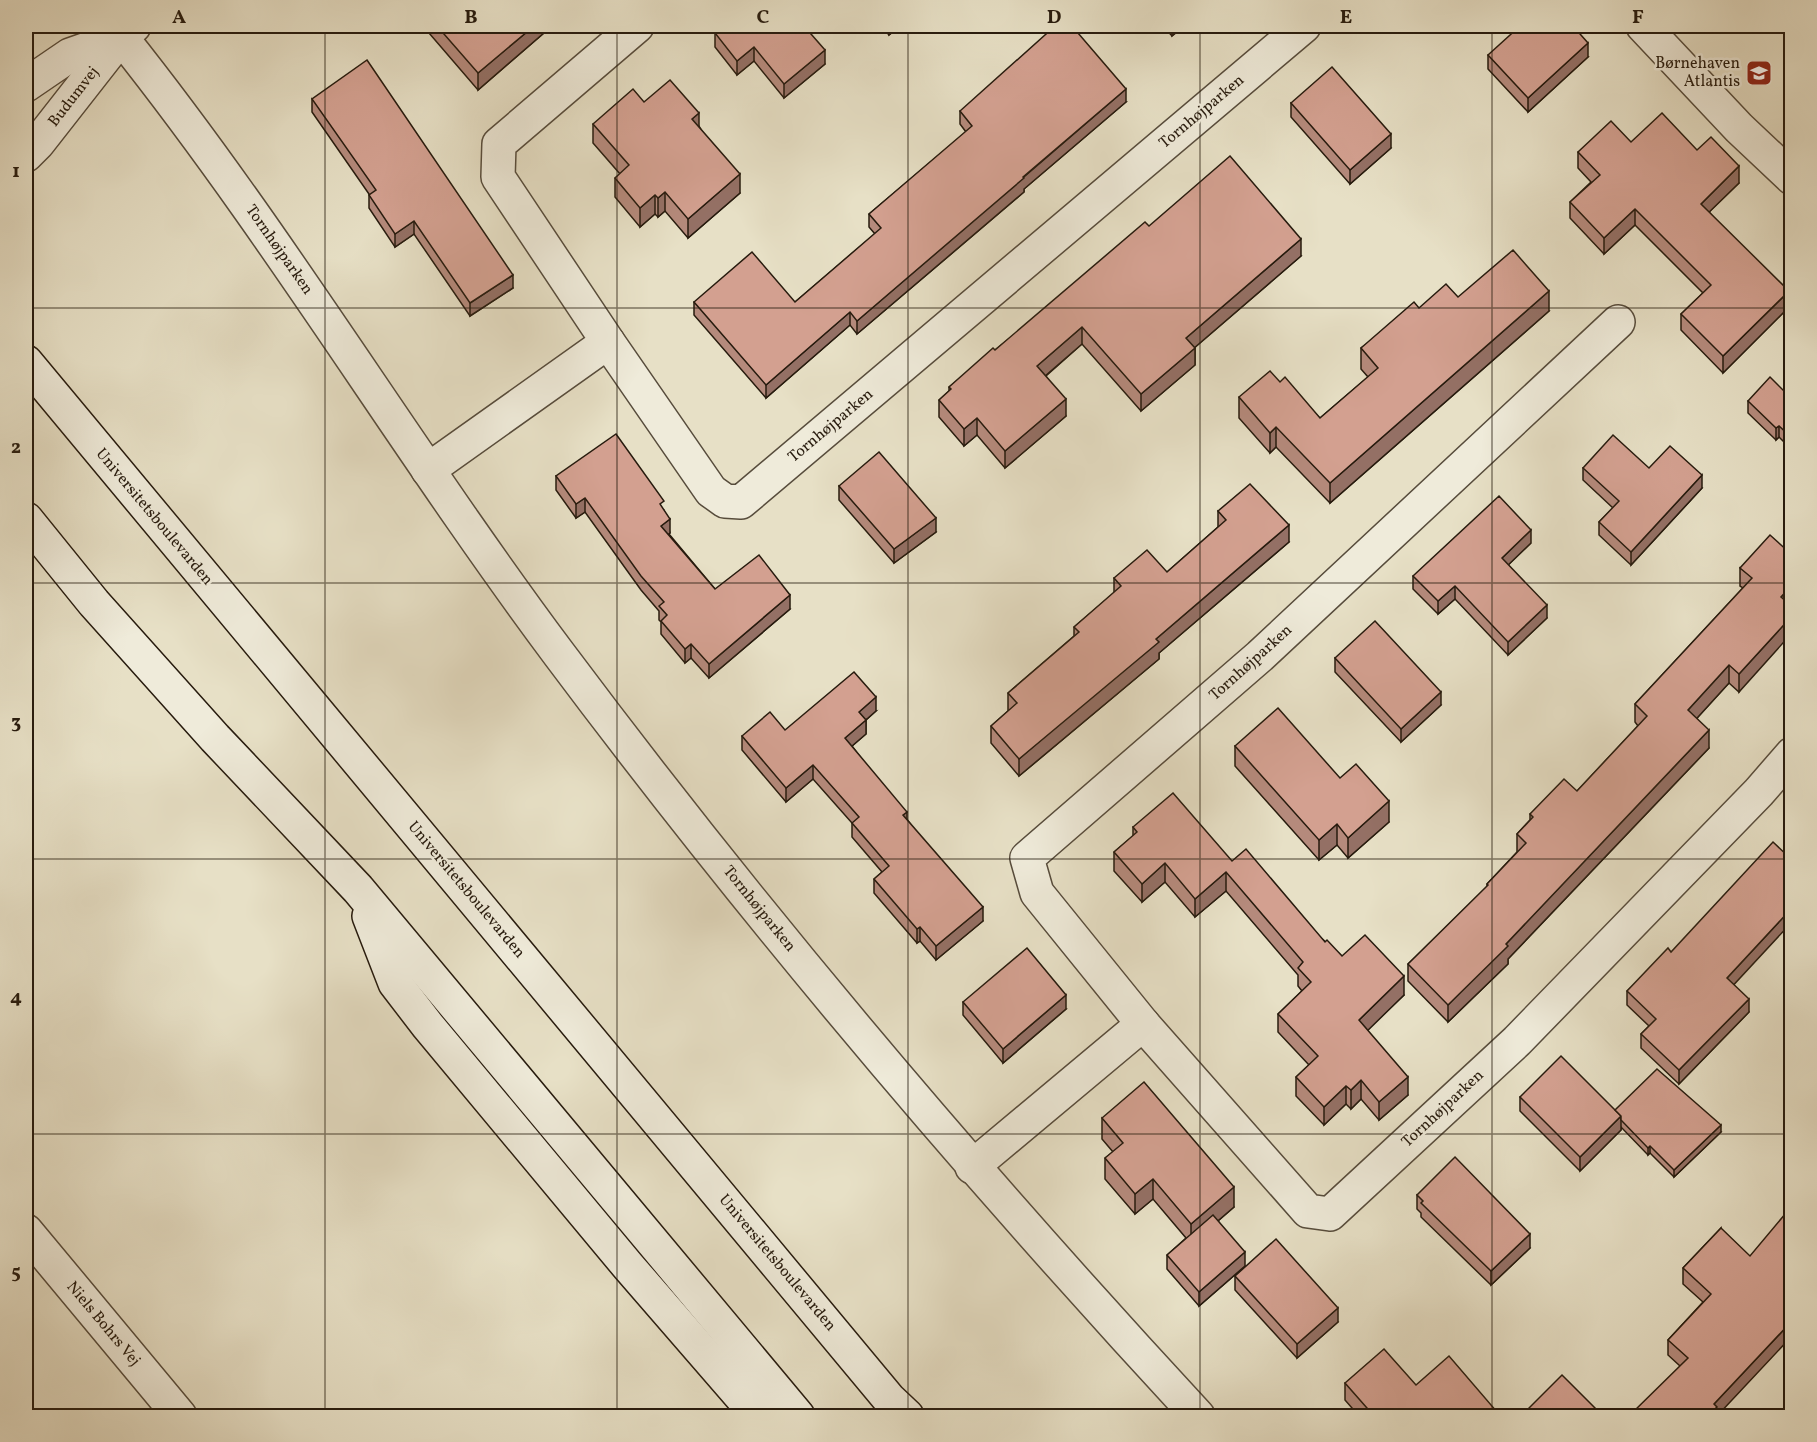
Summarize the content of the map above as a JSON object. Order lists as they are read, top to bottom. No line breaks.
{"streets":{"street":["Budumvej","Tornhøjparken","Universitetsboulevarden","Niels Bohrs Vej"]},"crossings":[["Budumvej","Tornhøjparken"]],"places":{"school or university":["Børnehaven Atlantis"]},"grid":{"columns":["A","B","C","D","E","F"],"rows":["1","2","3","4","5"]}}
